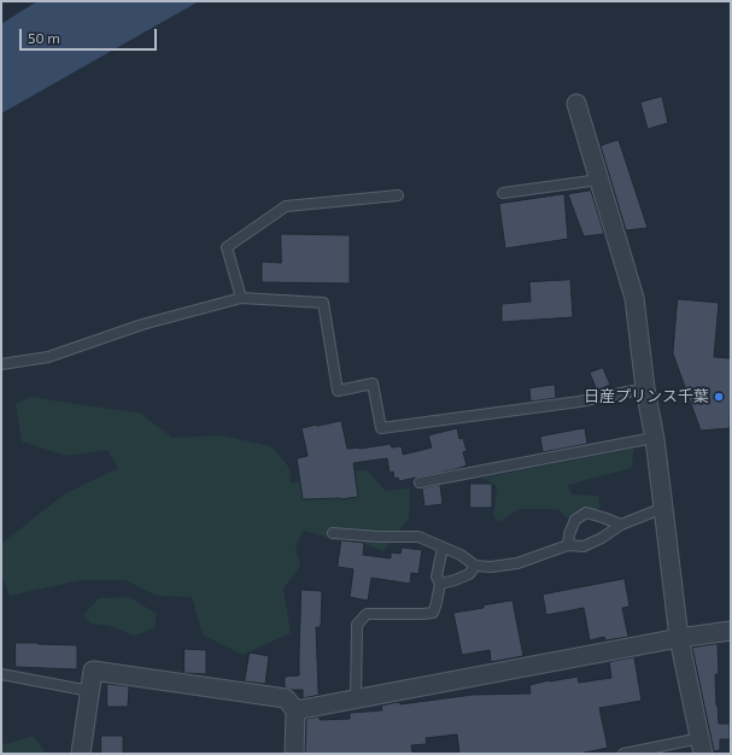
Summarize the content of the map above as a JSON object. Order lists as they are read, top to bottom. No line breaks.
{"places":["日産プリンス千葉"],"scale_bar":"50 m"}
